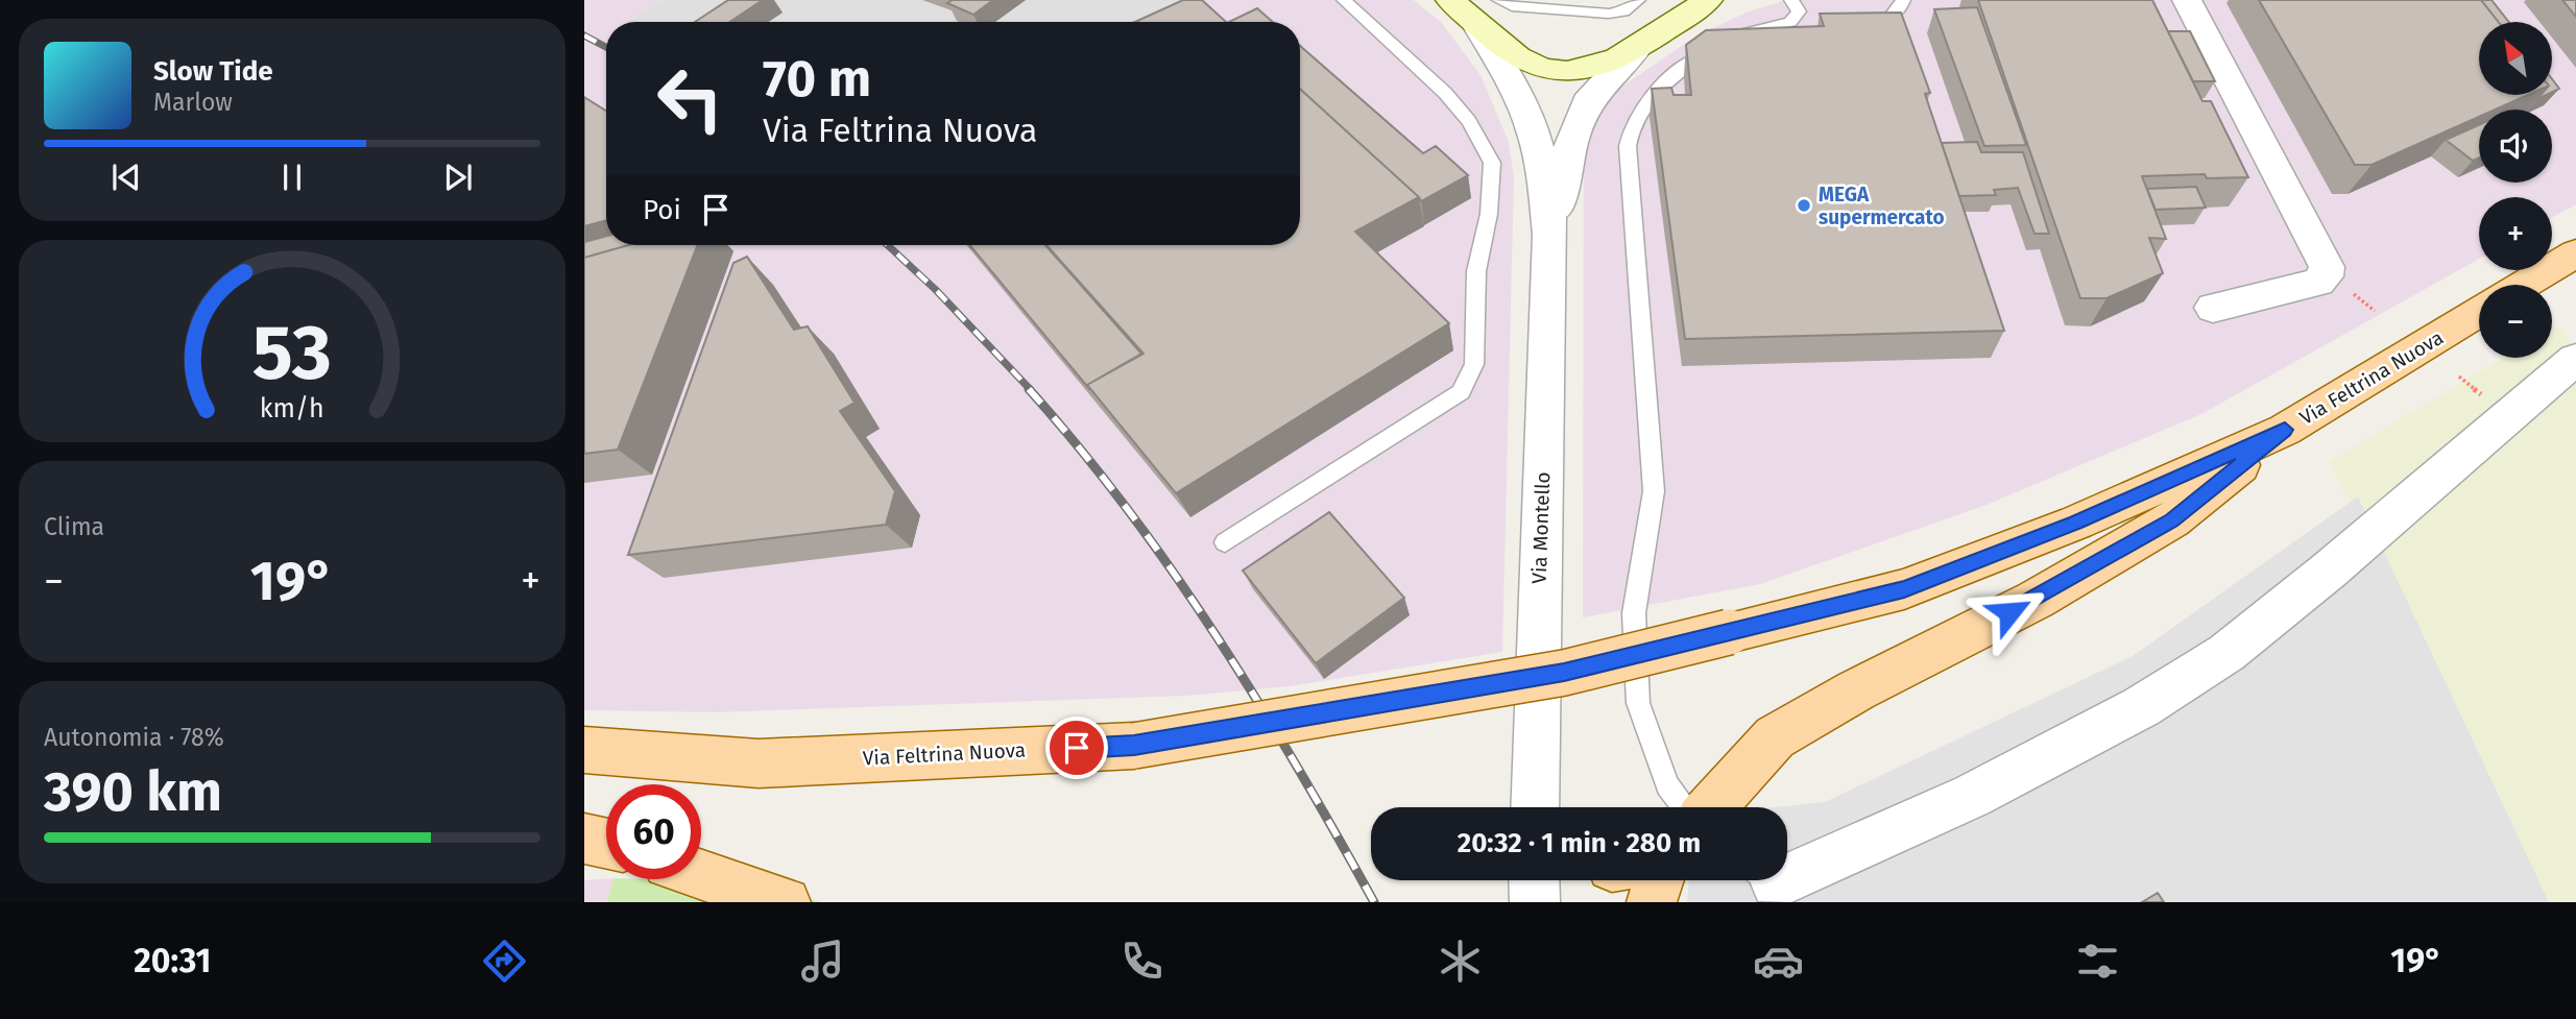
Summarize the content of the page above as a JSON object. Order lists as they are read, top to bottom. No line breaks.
{"streets":{"main road":["Via Feltrina Nuova"],"street":["Via Montello"]},"places":["MEGA supermercato"],"north":"top left","page":{"map_buttons":["+","−"],"turn":["70 m","Via Feltrina Nuova"],"song":["Slow Tide","Marlow"],"then":"Poi","tile":["Clima",["Autonomia · 78%","390 km"]],"heat":["−","19°","+"],"limit":"60","trip":"20:32 · 1 min · 280 m","tabs":["20:31","19°"],"gauge":["53","km/h"]}}
